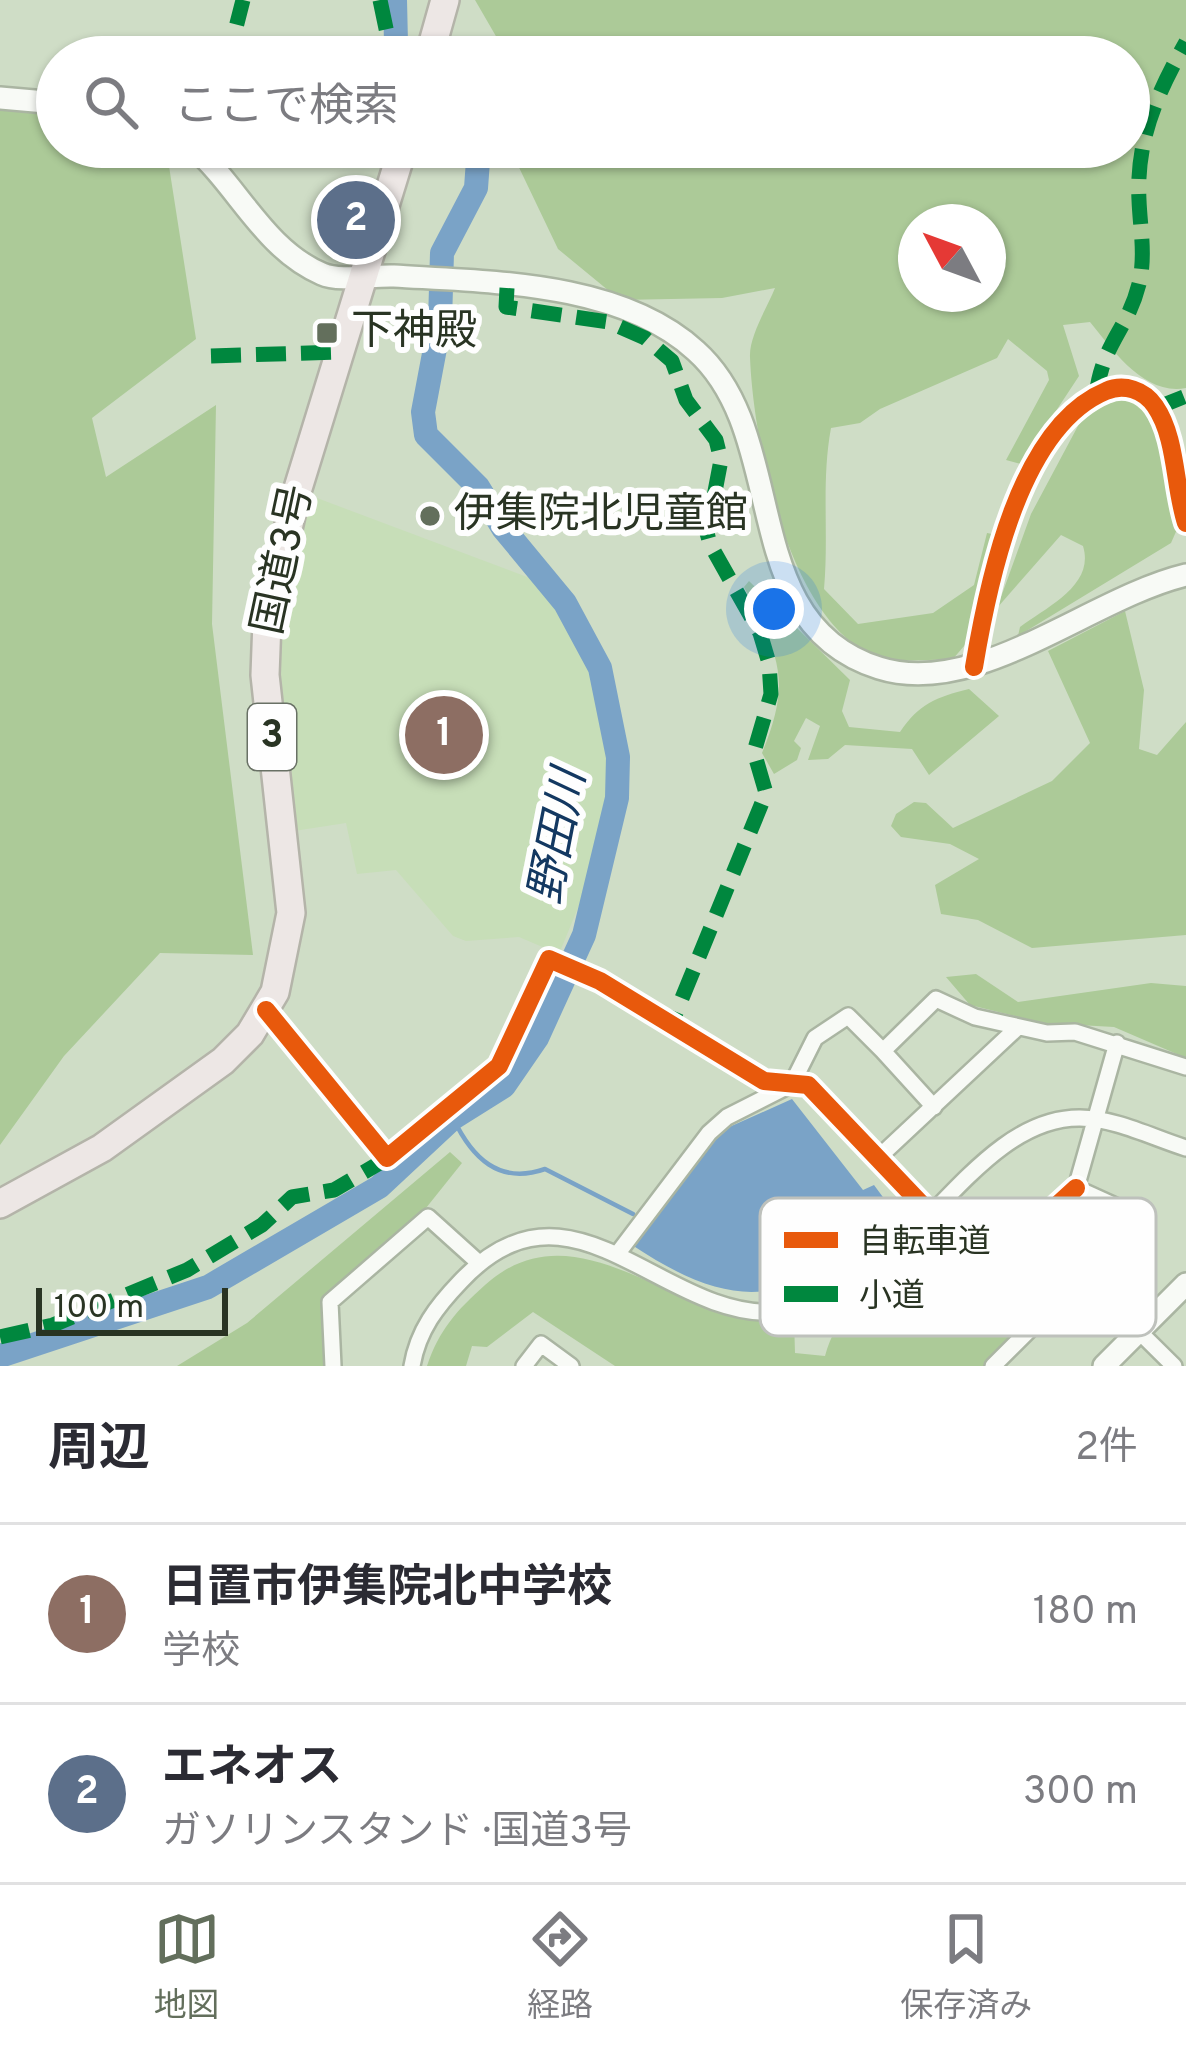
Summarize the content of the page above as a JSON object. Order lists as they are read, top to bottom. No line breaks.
{"streets":{"highway":["国道3号","3"]},"water":["野田川"],"places":{"transit":["下神殿"],"other":["伊集院北児童館"]},"legend":["自転車道","小道"],"scale_bar":"100 m","north":"top left","page":{"search":"ここで検索","pins":["2","1"],"scale":"100 m","heading":["周辺","2件"],"list":[{"mark":"1","name":"日置市伊集院北中学校","note":"学校","value":"180 m"},{"mark":"2","name":"エネオス","note":"ガソリンスタンド · 国道3号","value":"300 m"}],"nav":["地図","経路","保存済み"]}}
